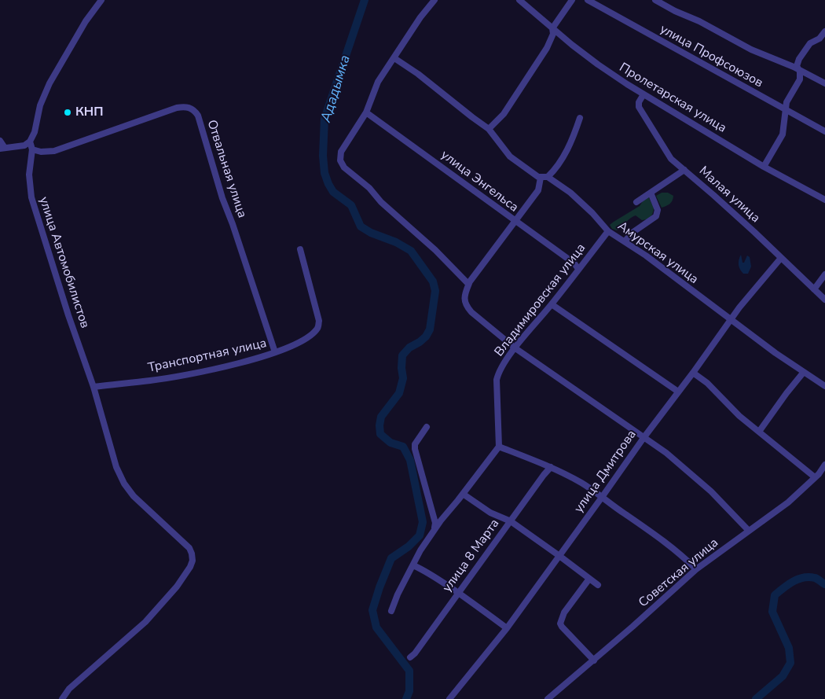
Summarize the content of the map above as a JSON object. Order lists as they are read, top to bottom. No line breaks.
{"streets":{"street":["улица Профсоюзов","Пролетарская улица","Отвальная улица","улица Энгельса","Малая улица","Амурская улица","улица Автомобилистов","Владимировская улица","Транспортная улица","улица Дмитрова","улица 8 Марта","Советская улица"]},"crossings":[["Пролетарская улица","Малая улица"],["Отвальная улица","улица Автомобилистов"],["Отвальная улица","Транспортная улица"],["улица Энгельса","Владимировская улица"],["Малая улица","улица Дмитрова"],["Амурская улица","Владимировская улица"],["Амурская улица","улица Дмитрова"],["улица Автомобилистов","Транспортная улица"]],"water":["Ададымка"],"places":["КНП"]}
